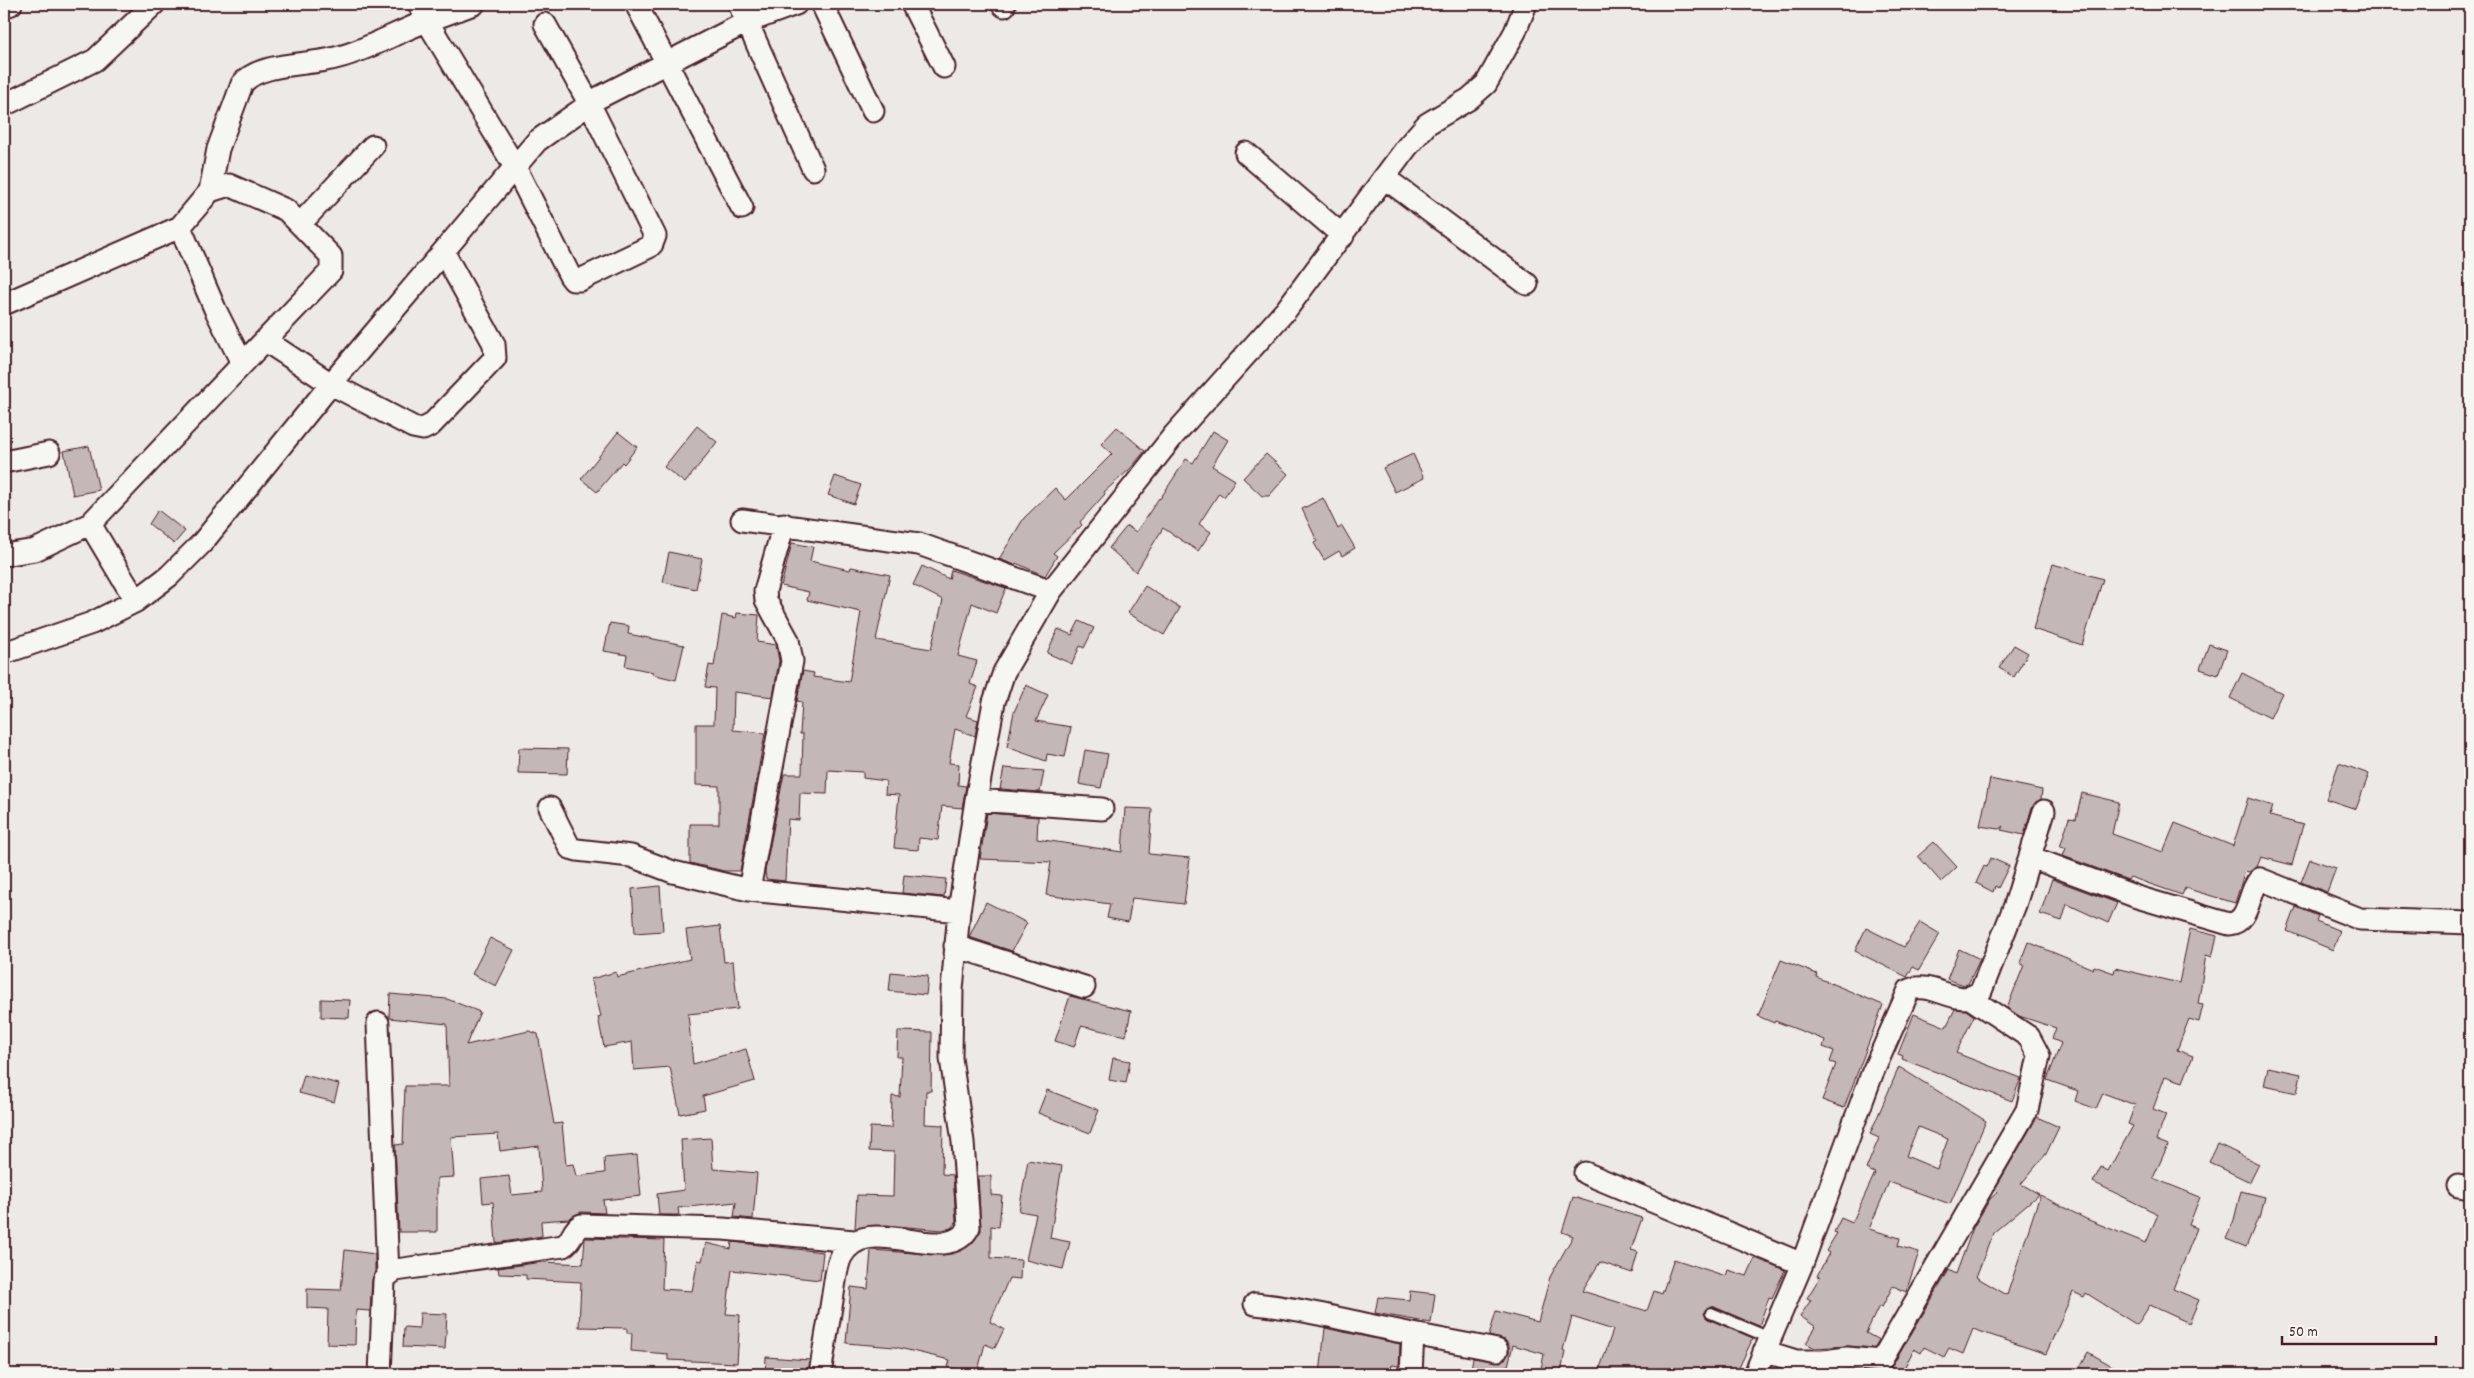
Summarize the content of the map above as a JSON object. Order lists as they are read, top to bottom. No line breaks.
{"scale_bar":"50 m"}
